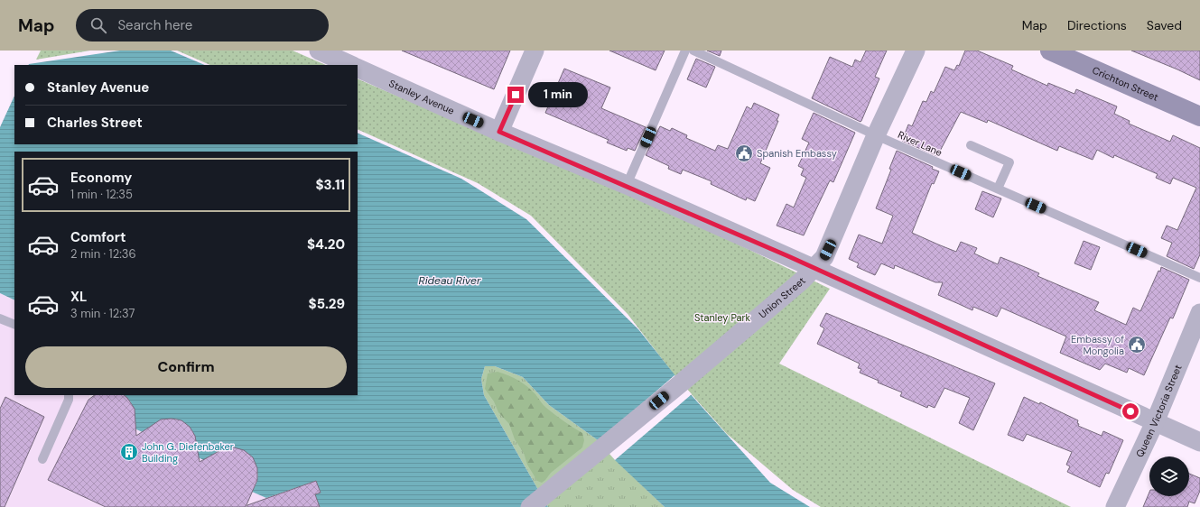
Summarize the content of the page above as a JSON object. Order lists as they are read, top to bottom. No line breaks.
{"streets":{"street":["Crichton Street","Stanley Avenue","Union Street","Queen Victoria Street"],"lane":["River Lane"]},"crossings":[["Stanley Avenue","Union Street"],["Stanley Avenue","Queen Victoria Street"],["River Lane","Union Street"]],"water":["Rideau River"],"parks":["Stanley Park"],"places":{"public building":["Spanish Embassy","Embassy of Mongolia"],"building":["John G. Diefenbaker Building"]},"page":{"header":"Map","search":"Search here","nav":["Map","Directions","Saved"],"banner":["Stanley Avenue","Charles Street"],"bubble":"1 min","list":[{"name":"Economy","note":"1 min · 12:35","value":"$3.11"},{"name":"Comfort","note":"2 min · 12:36","value":"$4.20"},{"name":"XL","note":"3 min · 12:37","value":"$5.29"}],"buttons":"Confirm"}}
